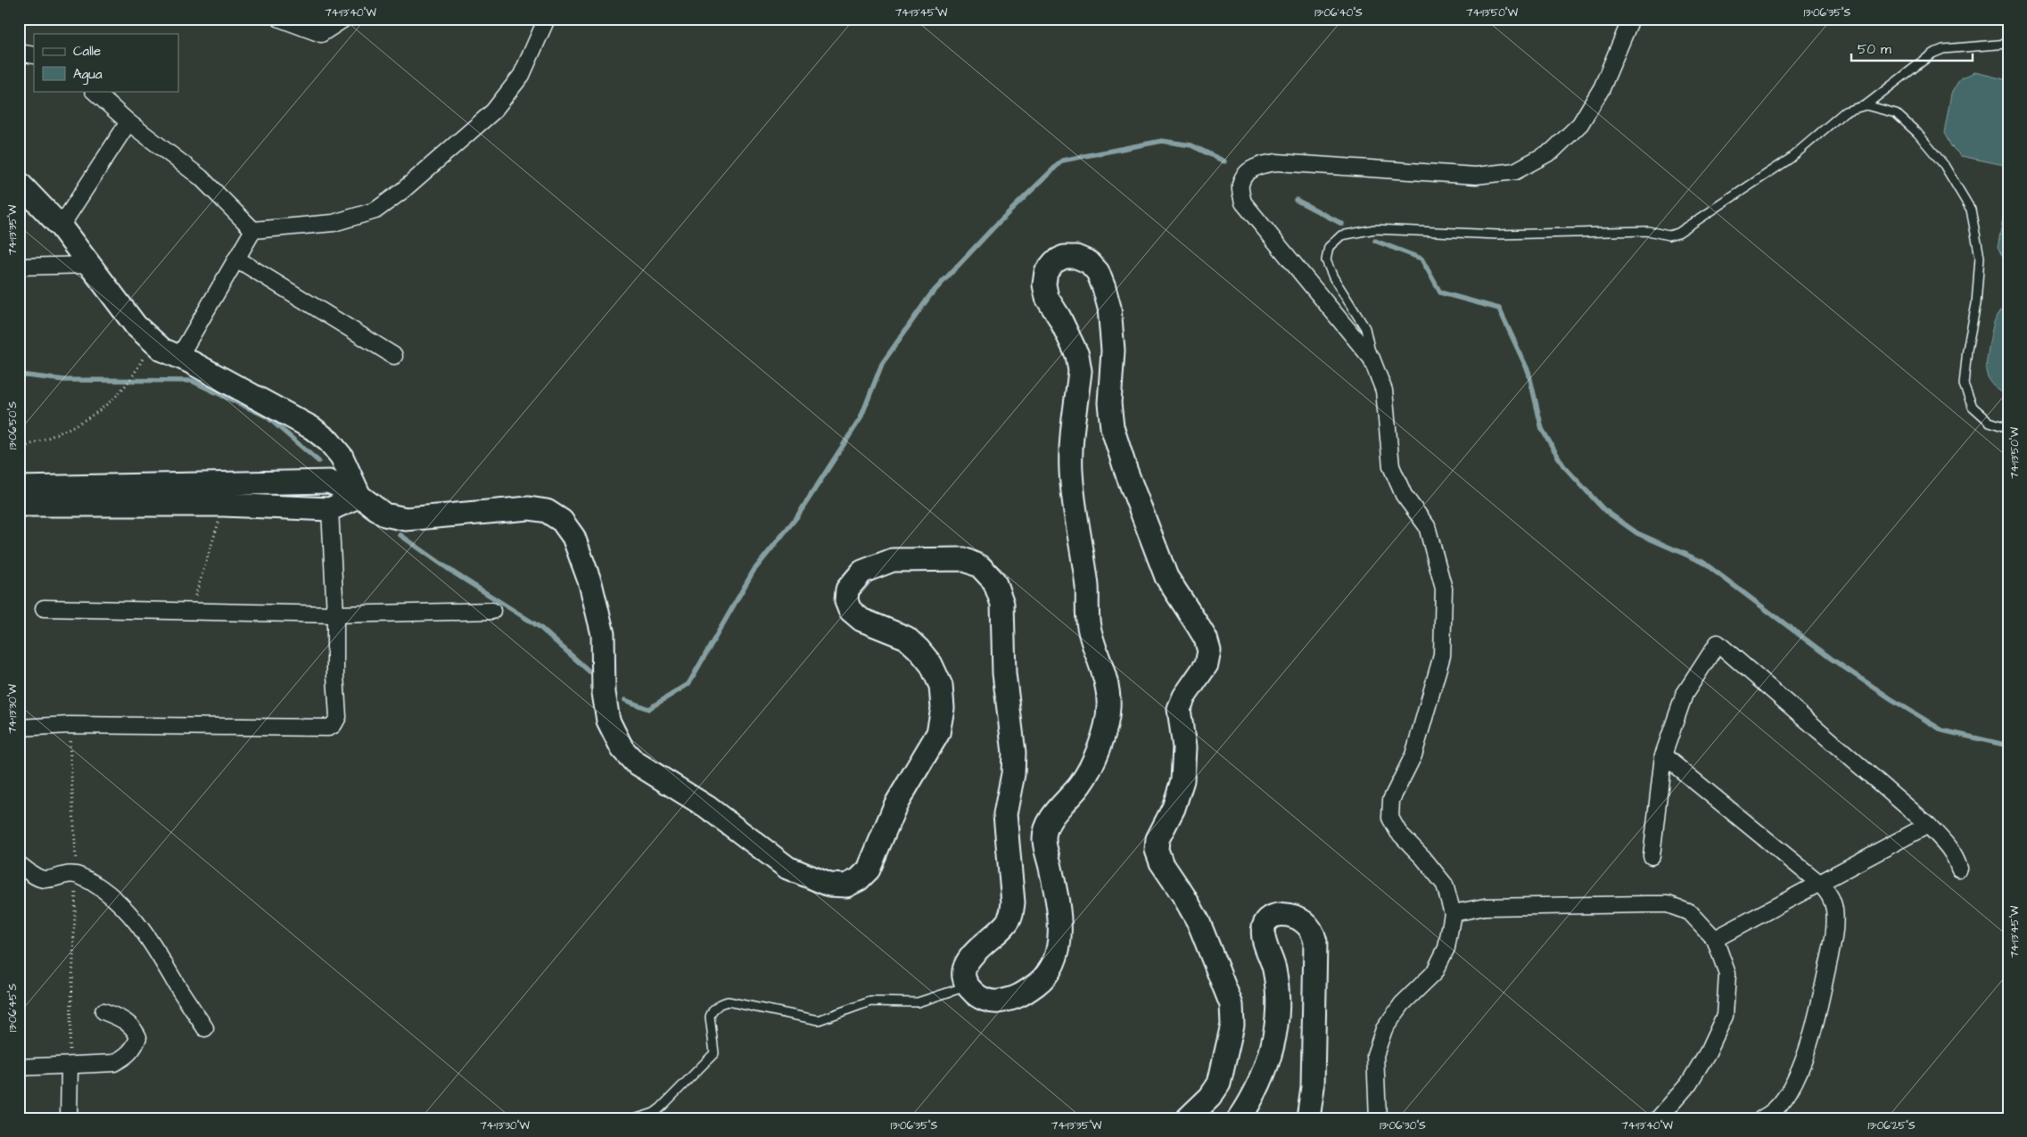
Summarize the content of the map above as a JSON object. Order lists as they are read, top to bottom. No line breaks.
{"legend":["Calle","Agua"],"scale_bar":"50 m","coordinates":["74°13'40\"W","74°13'45\"W","13°06'40\"S","74°13'50\"W","13°06'35\"S","74°13'35\"W","13°06'50\"S","74°13'30\"W","13°06'45\"S","13°06'30\"S","13°06'25\"S"]}
